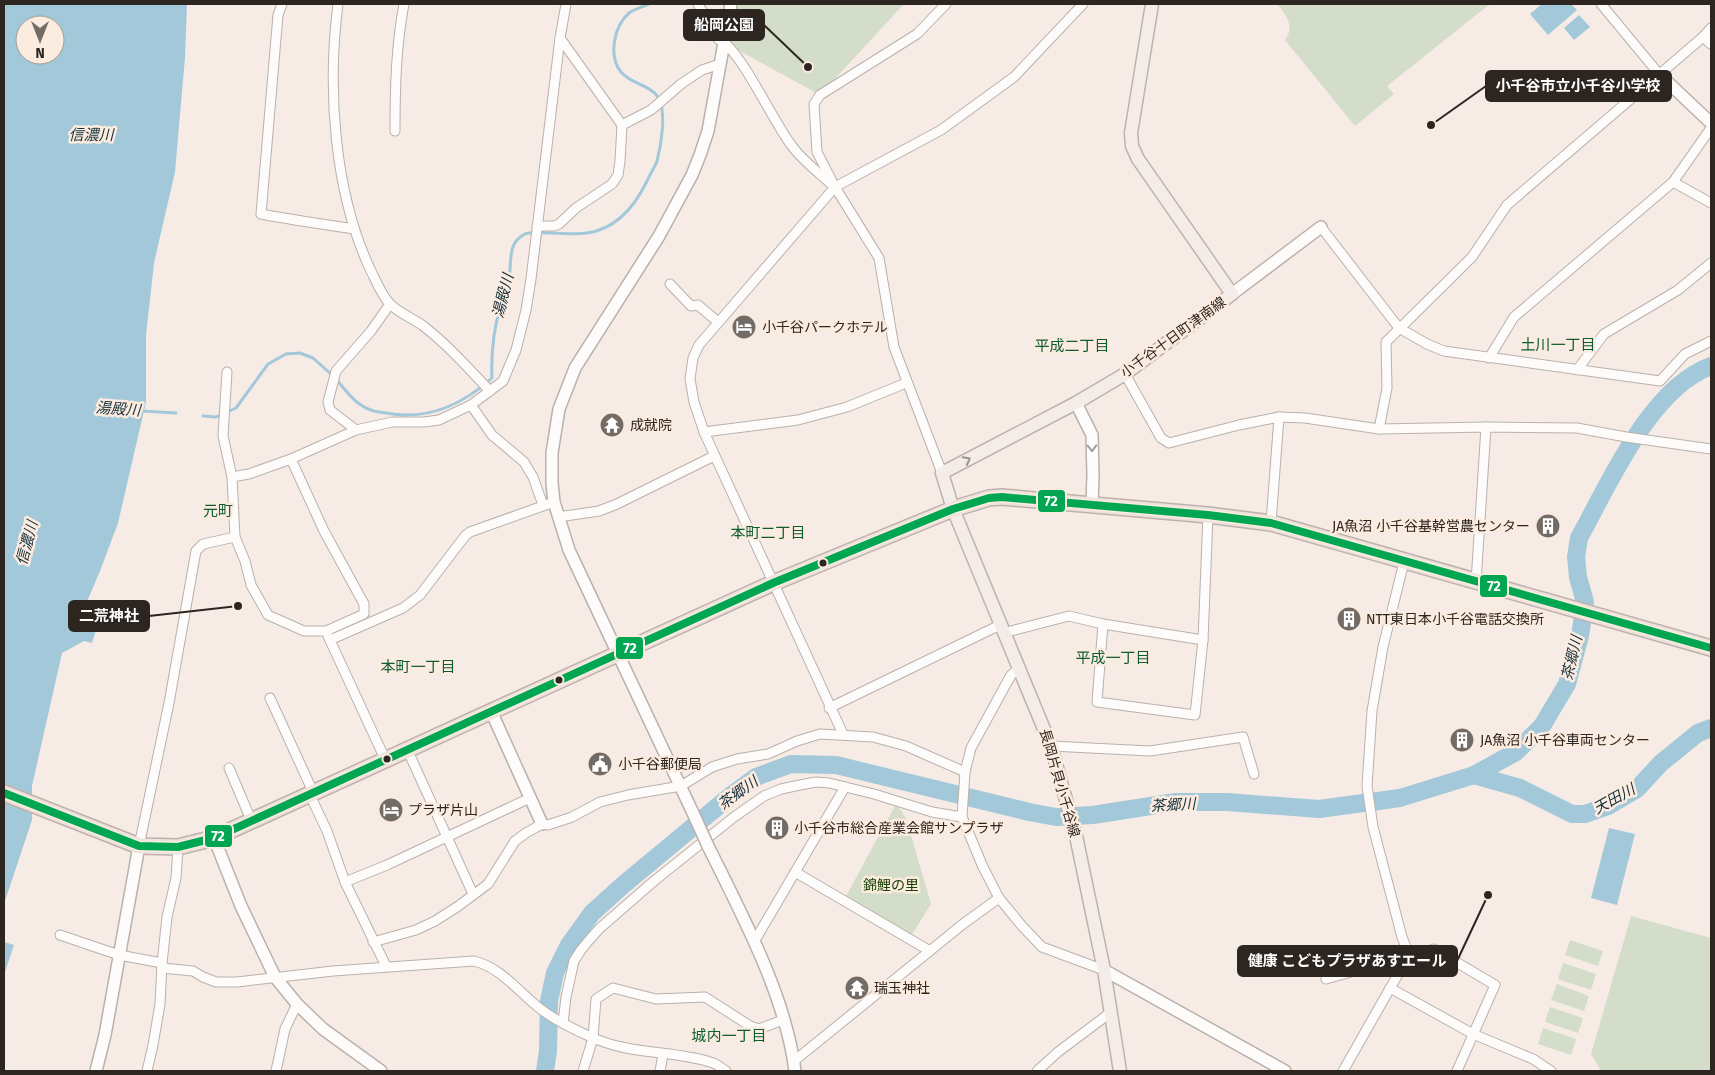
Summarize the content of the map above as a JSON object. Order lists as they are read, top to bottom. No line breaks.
{"streets":{"main road":["小千谷十日町津南線","長岡片貝小千谷線"]},"districts":["土川一丁目","平成二丁目","元町","本町二丁目","平成一丁目","本町一丁目","城内一丁目"],"water":["信濃川","湯殿川","茶郷川","天田川"],"parks":["錦鯉の里"],"places":{"other":["船岡公園","小千谷市立小千谷小学校","二荒神社","健康 こどもプラザあすエール"],"hotel":["小千谷パークホテル","プラザ片山"],"temple":["成就院","瑞玉神社"],"building":["JA魚沼 小千谷基幹営農センター","NTT東日本小千谷電話交換所","JA魚沼 小千谷車両センター","小千谷市総合産業会館サンプラザ"],"public building":["小千谷郵便局"]},"lines":["transit line 72"],"north":"bottom"}
